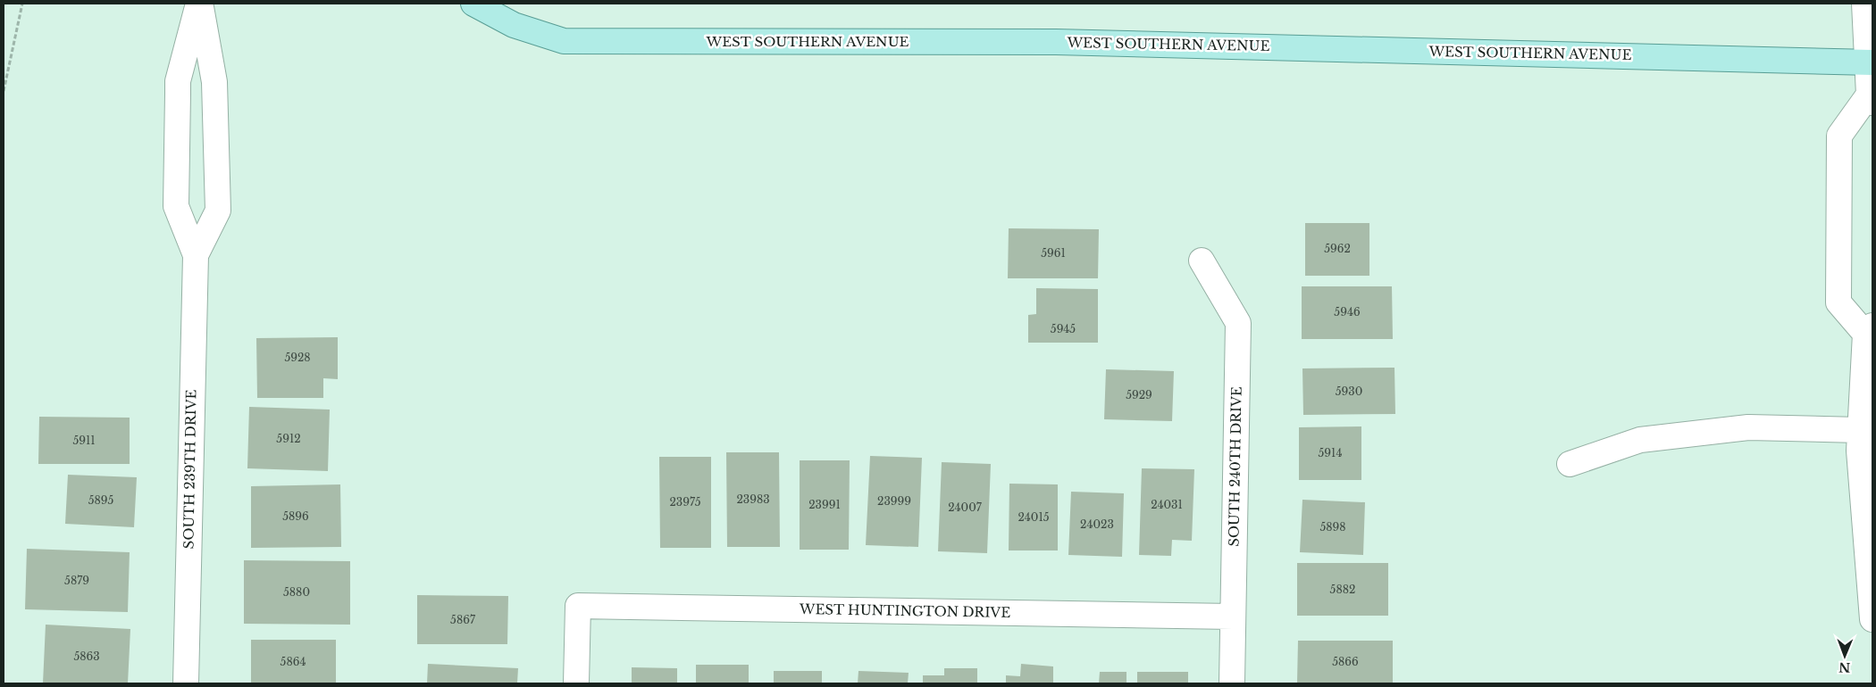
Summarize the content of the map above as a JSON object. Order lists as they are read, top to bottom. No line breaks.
{"streets":{"main road":["WEST SOUTHERN AVENUE"],"street":["SOUTH 240TH DRIVE","SOUTH 239TH DRIVE","WEST HUNTINGTON DRIVE"]},"crossings":[["SOUTH 240TH DRIVE","WEST HUNTINGTON DRIVE"]],"house_numbers":["5962","5961","5946","5945","5928","5930","5929","5912","5911","5914","23983","5895","23999","23975","23991","24031","24007","5896","24015","24023","5898","5879","5882","5880","5867","5863","5864","5866"],"north":"bottom"}
